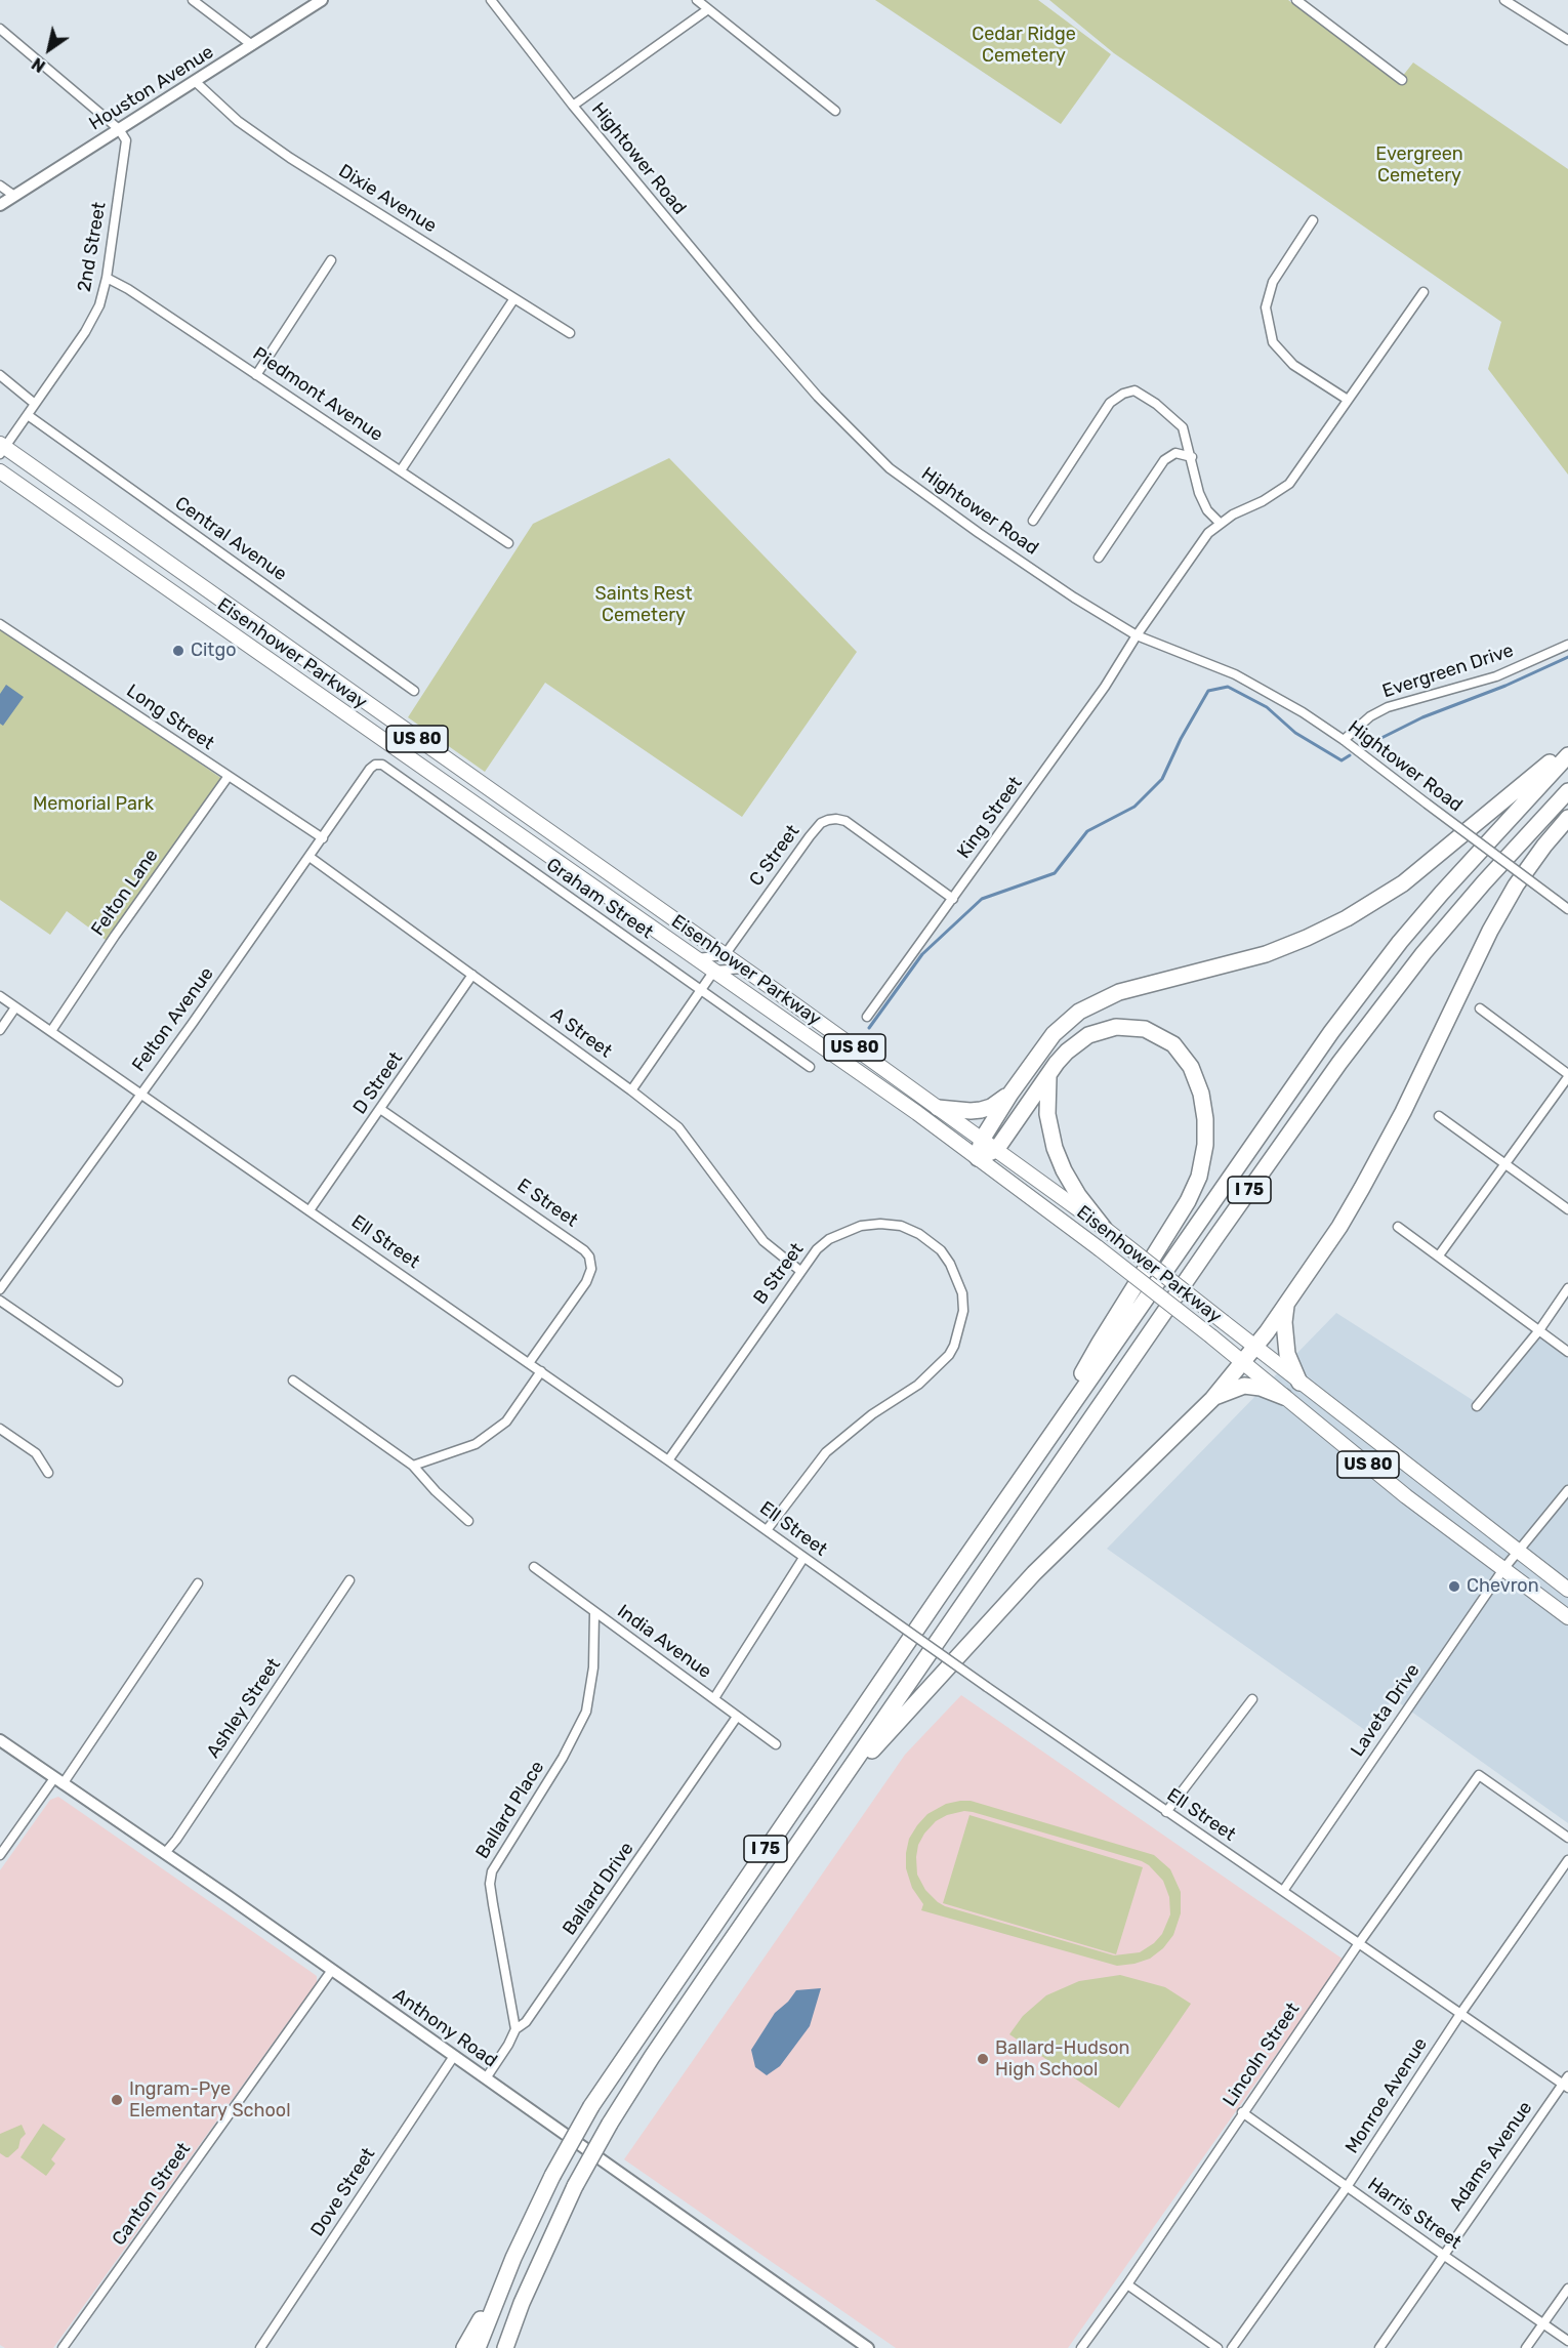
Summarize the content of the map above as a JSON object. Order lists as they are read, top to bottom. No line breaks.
{"streets":{"highway":["I 75"],"main road":["Eisenhower Parkway","US 80"],"street":["Houston Avenue","Hightower Road","Dixie Avenue","2nd Street","Piedmont Avenue","Central Avenue","Evergreen Drive","Long Street","King Street","C Street","Felton Lane","Graham Street","Felton Avenue","A Street","D Street","E Street","Ell Street","B Street","India Avenue","Ashley Street","Laveta Drive","Ballard Place","Ballard Drive","Anthony Road","Lincoln Street","Monroe Avenue","Adams Avenue","Dove Street","Canton Street","Harris Street"]},"crossings":[["Houston Avenue","Dixie Avenue"],["Houston Avenue","2nd Street"],["Hightower Road","Evergreen Drive"],["Hightower Road","King Street"],["2nd Street","Piedmont Avenue"],["2nd Street","Central Avenue"],["2nd Street","Eisenhower Parkway"],["Eisenhower Parkway","C Street"],["Eisenhower Parkway","Laveta Drive"],["Long Street","Felton Lane"],["Long Street","Felton Avenue"],["King Street","C Street"],["Felton Lane","Ell Street"],["Graham Street","Felton Avenue"],["Felton Avenue","A Street"],["Felton Avenue","Ell Street"],["A Street","D Street"],["A Street","B Street"],["D Street","E Street"],["D Street","Ell Street"],["E Street","Ell Street"],["Ell Street","B Street"],["Ell Street","Laveta Drive"],["Ell Street","Lincoln Street"],["Ell Street","Monroe Avenue"],["Ell Street","Adams Avenue"],["India Avenue","Ballard Place"],["India Avenue","Ballard Drive"],["Ashley Street","Anthony Road"],["Ballard Place","Ballard Drive"],["Ballard Drive","Anthony Road"],["Anthony Road","Dove Street"],["Anthony Road","Canton Street"],["Lincoln Street","Harris Street"],["Monroe Avenue","Harris Street"],["Adams Avenue","Harris Street"]],"parks":["Cedar Ridge Cemetery","Evergreen Cemetery","Saints Rest Cemetery","Memorial Park"],"places":["Citgo","Chevron","Ballard-Hudson High School","Ingram-Pye Elementary School"],"north":"bottom left"}
